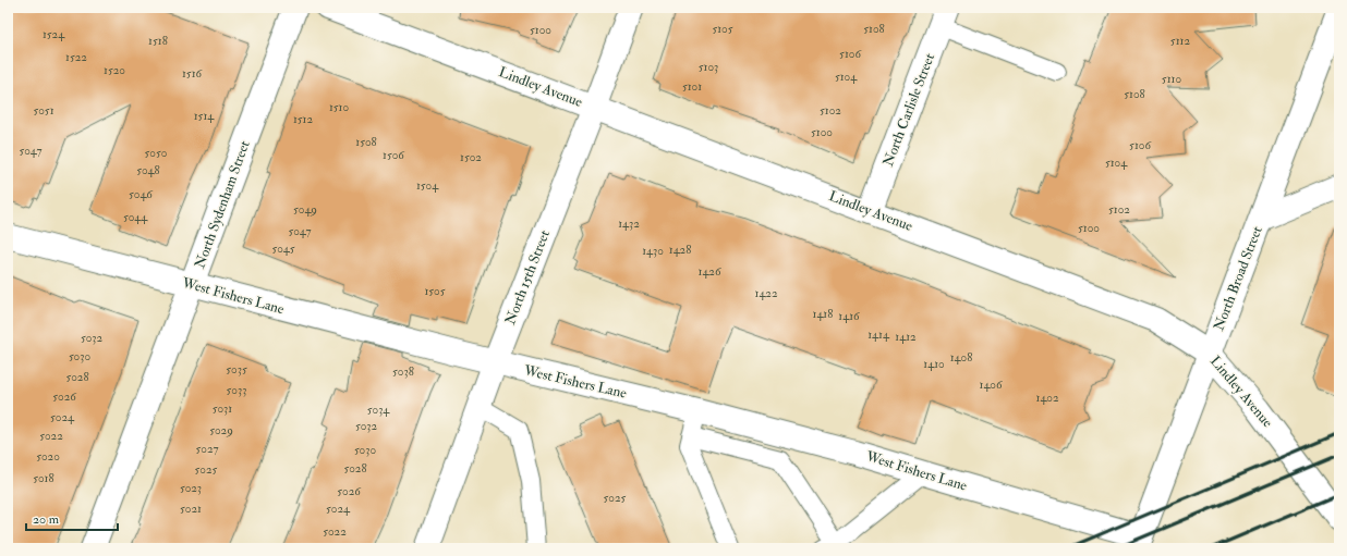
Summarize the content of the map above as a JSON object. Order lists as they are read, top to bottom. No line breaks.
{"streets":{"street":["Lindley Avenue","North Carlisle Street","North Sydenham Street","North 15th Street","North Broad Street","West Fishers Lane"]},"crossings":[["Lindley Avenue","North Carlisle Street"],["Lindley Avenue","North 15th Street"],["Lindley Avenue","North Broad Street"],["North Sydenham Street","West Fishers Lane"],["North 15th Street","West Fishers Lane"],["North Broad Street","West Fishers Lane"]],"house_numbers":["5105","5108","5100","1524","1518","5112","5106","1522","5103","1520","1516","5104","5110","5101","5108","1510","5051","5102","1514","1512","5100","1508","5106","5047","5050","1506","1502","5104","5048","1504","5046","5049","5102","5044","1432","5100","5047","5045","1428","1430","1426","1505","1422","1418","1416","1414","1412","5032","5030","1408","1410","5035","5038","5028","1406","5033","5026","1402","5031","5034","5024","5032","5029","5022","5027","5030","5020","5028","5025","5018","5023","5026","5025","5021","5024","5022"],"scale_bar":"20 m"}
